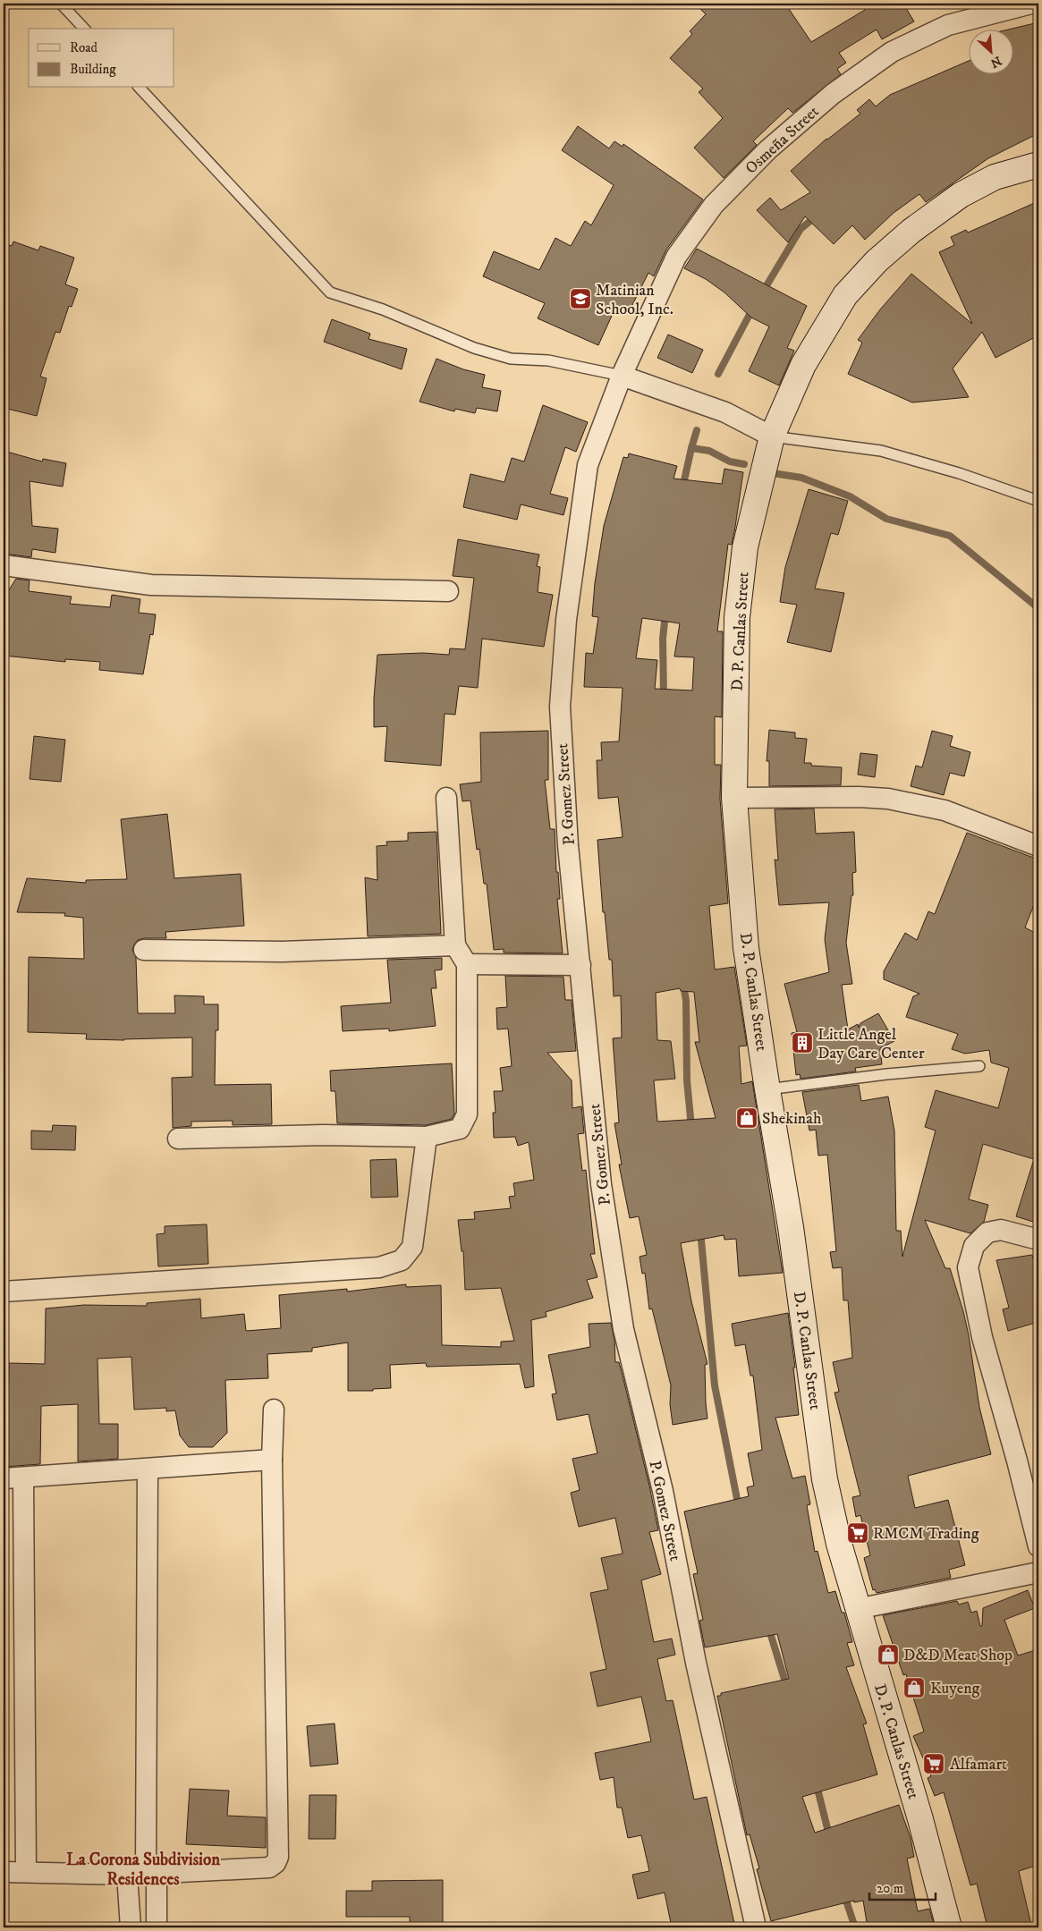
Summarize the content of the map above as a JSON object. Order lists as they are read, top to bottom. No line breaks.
{"streets":{"main road":["D. P. Canlas Street"],"street":["Osmeña Street","P. Gomez Street"]},"crossings":[["Osmeña Street","P. Gomez Street"]],"districts":["La Corona Subdivision Residences"],"places":{"school or university":["Matinian School, Inc."],"building":["Little Angel Day Care Center"],"shop":["Shekinah","D&D Meat Shop","Kuyeng"],"supermarket":["RMCM Trading","Alfamart"]},"legend":["Road","Building"],"scale_bar":"20 m","north":"bottom right"}
